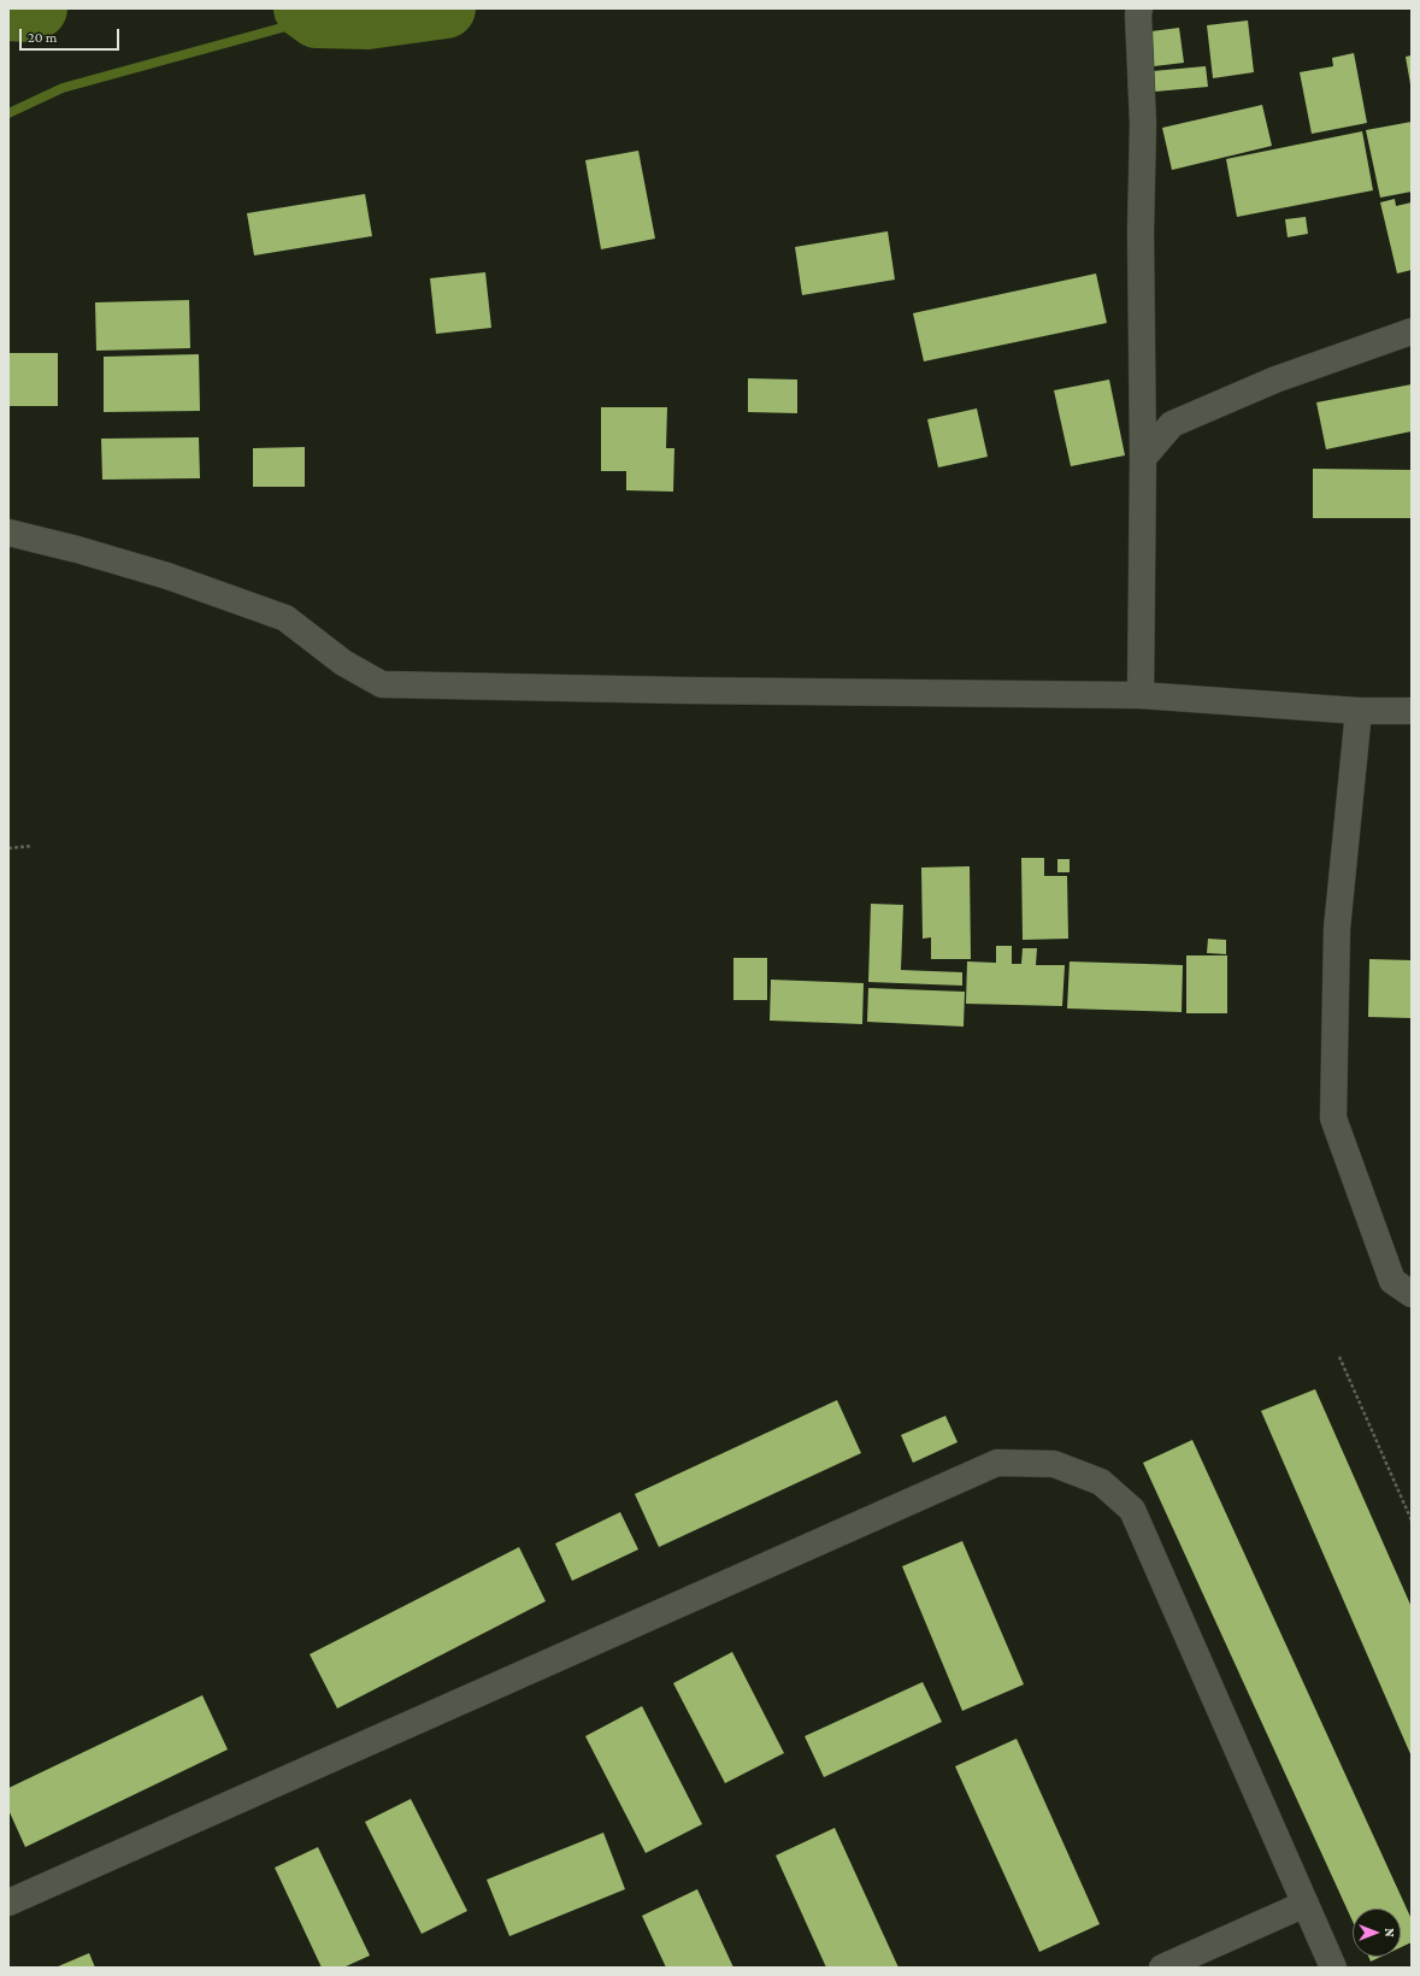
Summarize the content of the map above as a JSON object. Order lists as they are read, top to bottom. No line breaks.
{"scale_bar":"20 m","north":"right"}
